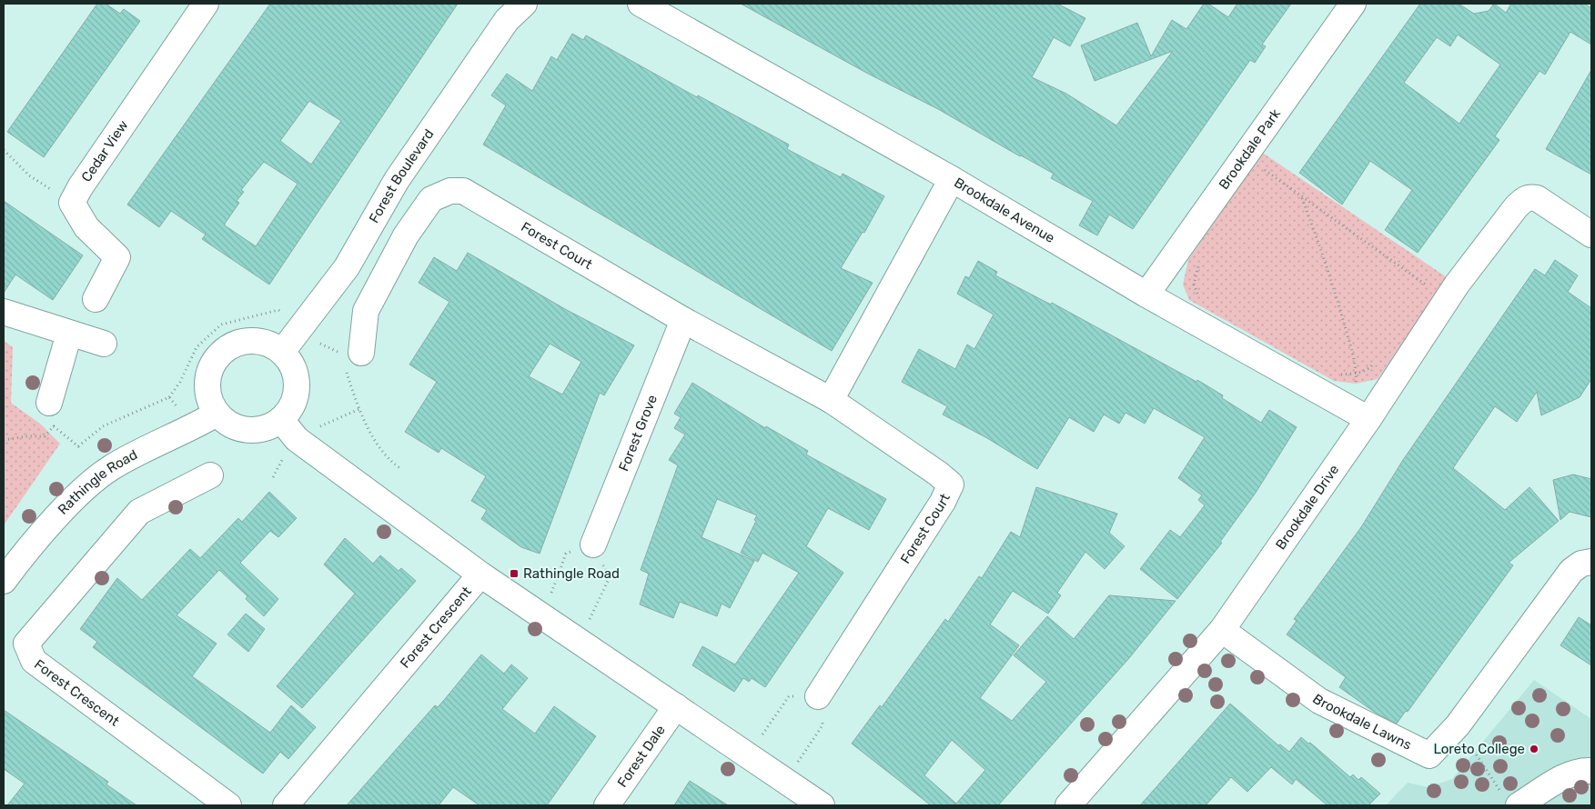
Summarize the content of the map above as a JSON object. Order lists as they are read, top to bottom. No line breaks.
{"streets":{"street":["Brookdale Park","Cedar View","Forest Boulevard","Brookdale Avenue","Forest Court","Forest Grove","Rathingle Road","Brookdale Drive","Forest Crescent","Brookdale Lawns","Forest Dale"]},"crossings":[["Brookdale Park","Brookdale Avenue"],["Forest Boulevard","Rathingle Road"],["Brookdale Avenue","Brookdale Drive"],["Forest Court","Forest Grove"],["Brookdale Drive","Brookdale Lawns"]],"places":{"transit":["Rathingle Road"],"other":["Loreto College"]}}
